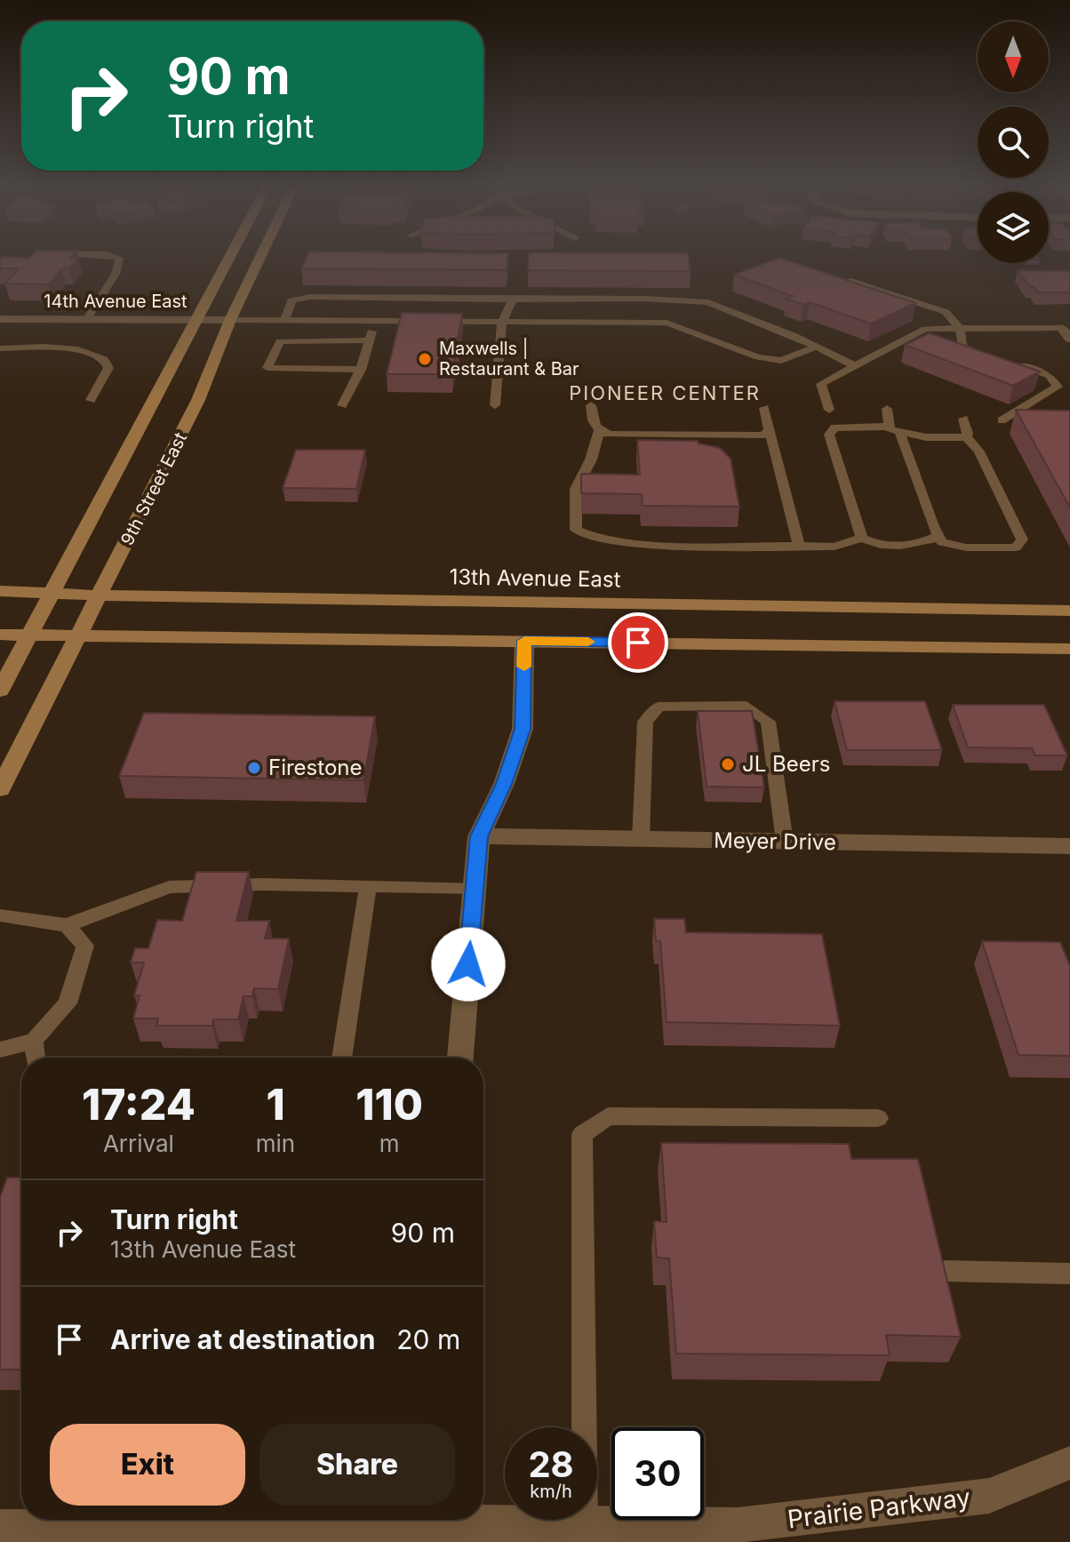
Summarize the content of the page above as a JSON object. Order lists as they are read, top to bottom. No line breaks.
{"streets":{"main road":["9th Street East","13th Avenue East"],"street":["14th Avenue East","Meyer Drive","Prairie Parkway"]},"crossings":[["14th Avenue East","9th Street East"],["9th Street East","13th Avenue East"]],"districts":["PIONEER CENTER"],"places":["Maxwells | Restaurant & Bar","JL Beers","Firestone"],"north":"bottom","page":{"turn":["90 m","Turn right"],"eta":["17:24","Arrival","1","min","110","m"],"list":[{"name":"Turn right","note":"13th Avenue East","value":"90 m"},{"name":"Arrive at destination","value":"20 m"}],"buttons":["Exit","Share"],"speed":"28 km/h","limit":"30"}}
